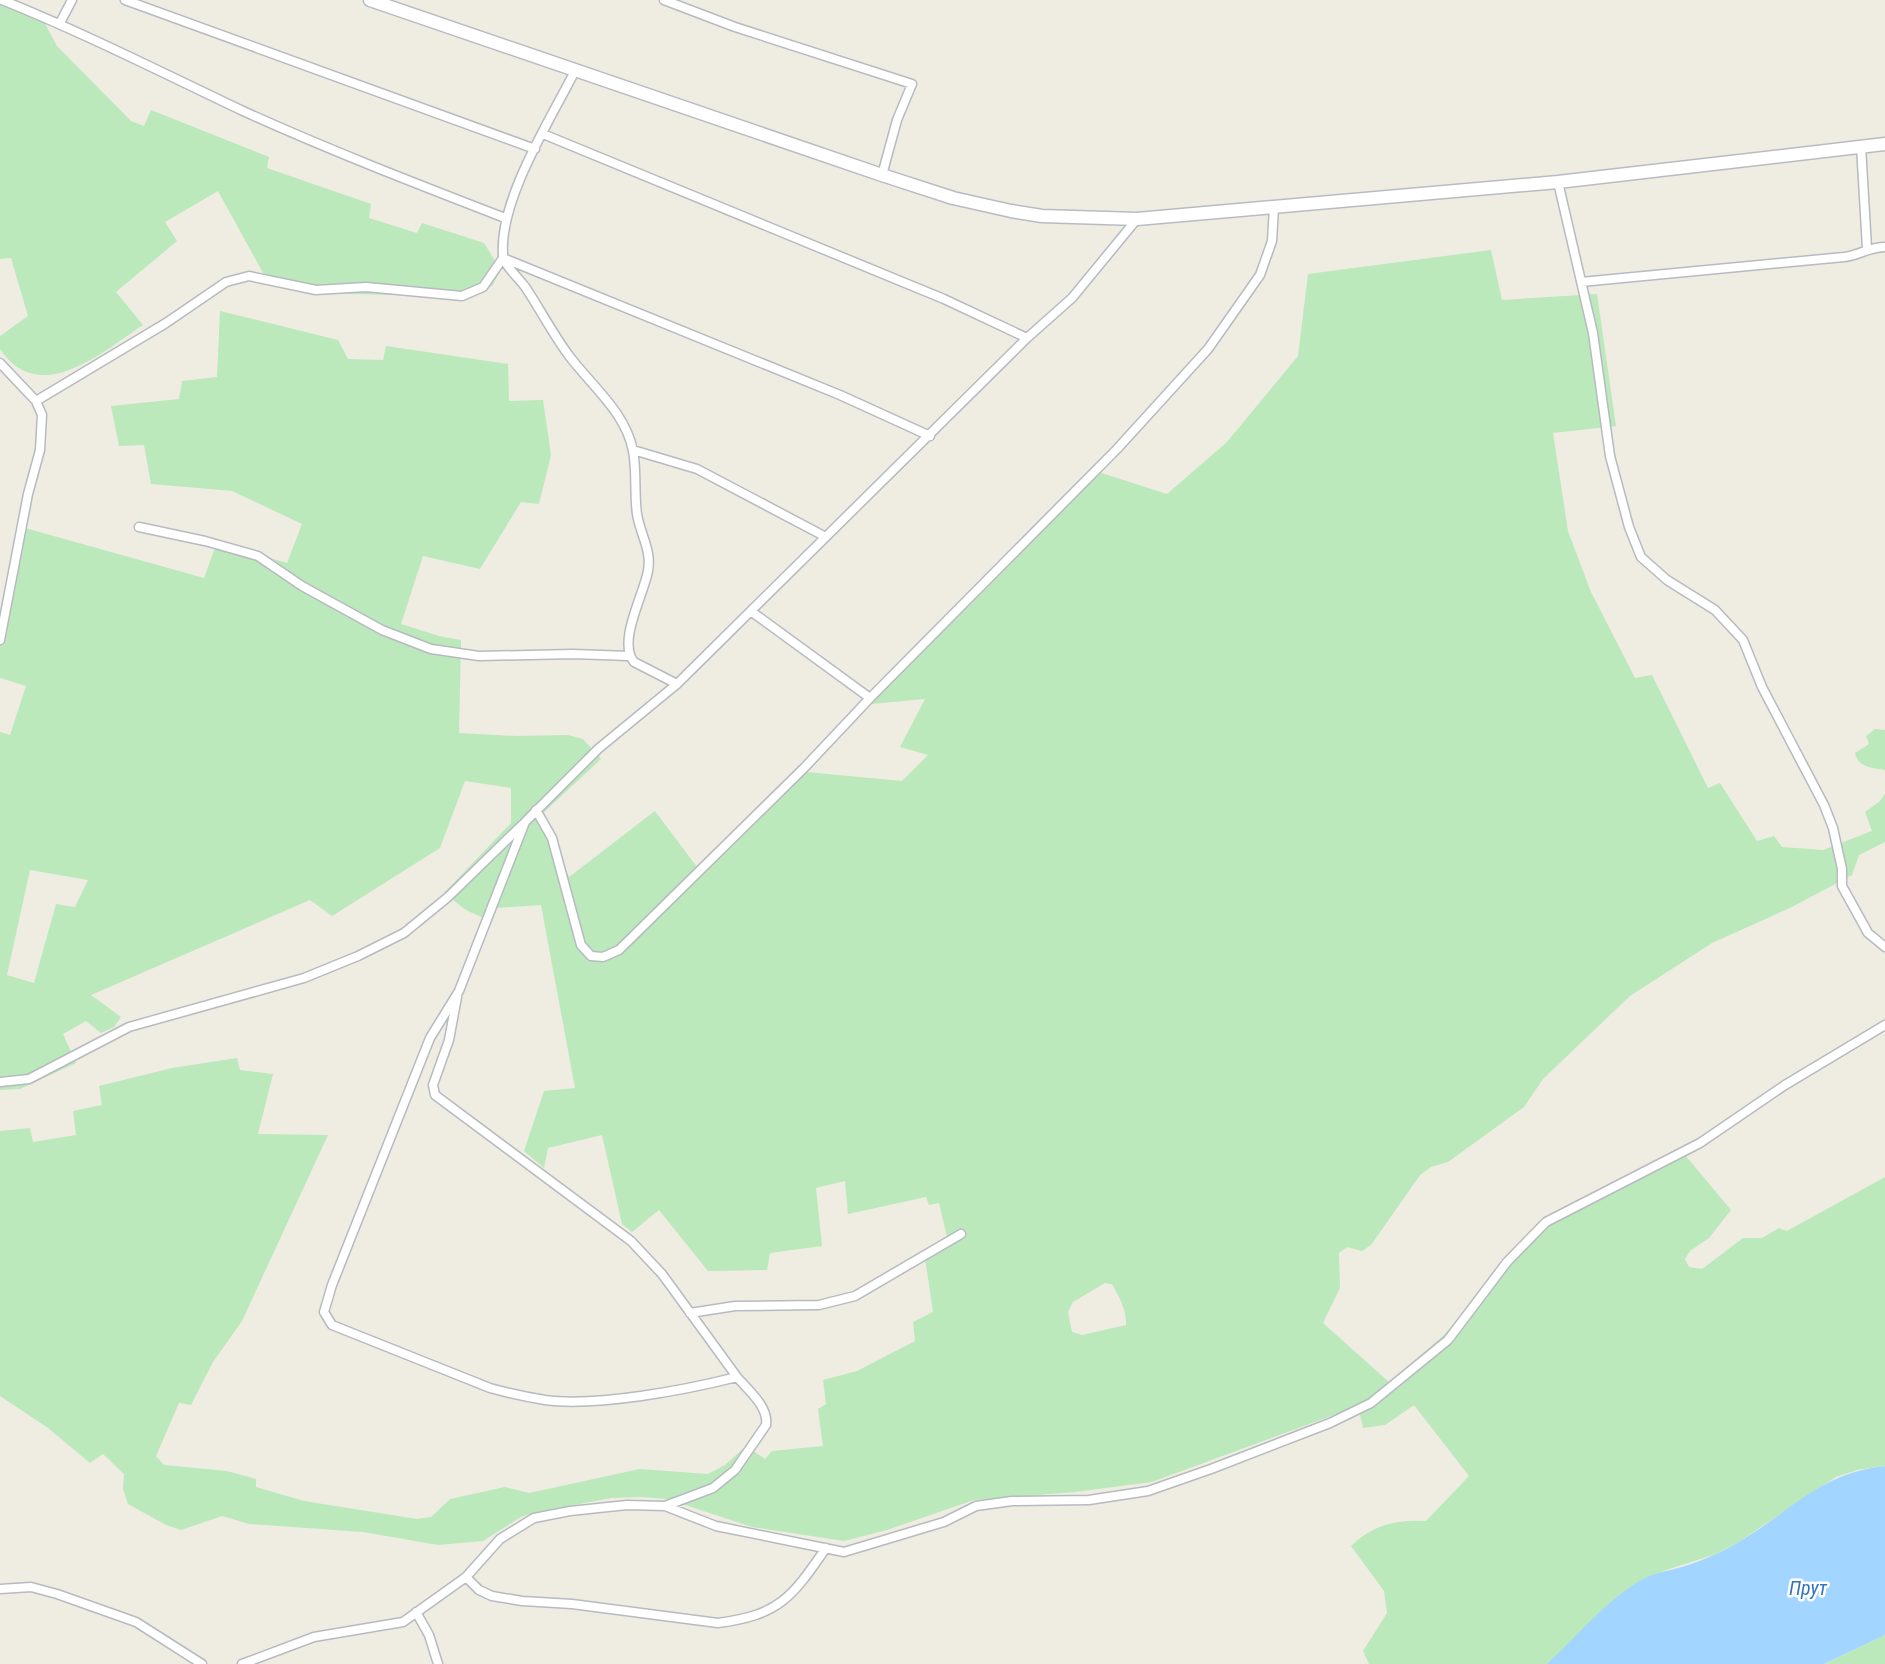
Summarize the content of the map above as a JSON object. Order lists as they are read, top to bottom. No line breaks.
{"water":["Прут"]}
